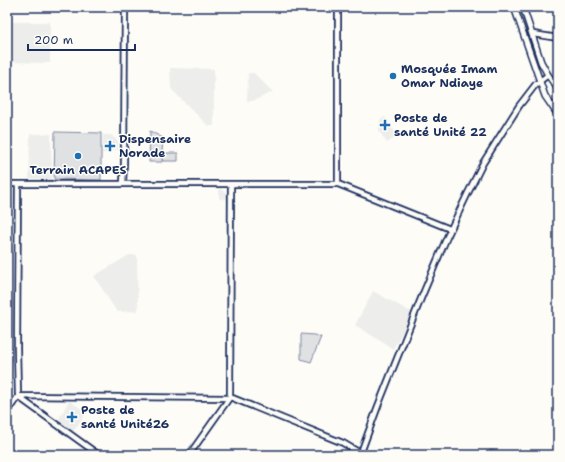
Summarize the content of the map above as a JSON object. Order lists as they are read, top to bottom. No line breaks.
{"places":{"other":["Mosquée Imam Omar Ndiaye","Terrain ACAPES"],"health":["Poste de santé Unité 22","Dispensaire Norade","Poste de santé Unité26"]},"scale_bar":"200 m"}
